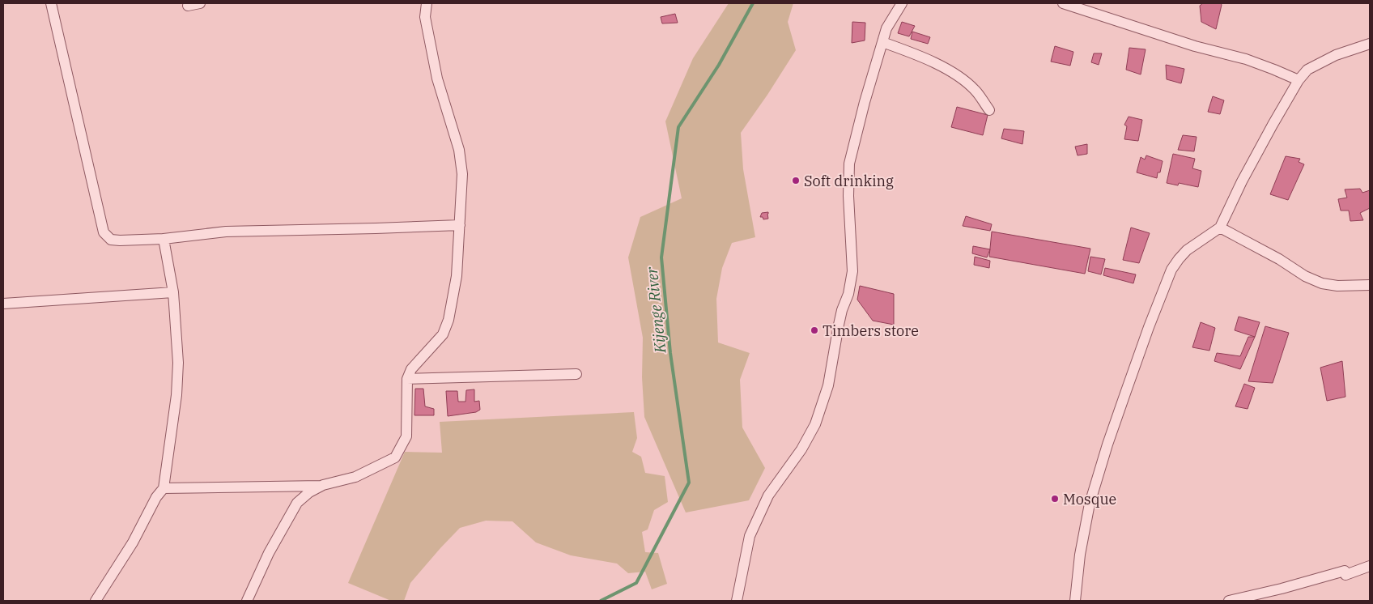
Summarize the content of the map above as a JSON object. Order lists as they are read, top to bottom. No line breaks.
{"water":["Kijenge River"],"places":["Soft drinking","Timbers store","Mosque"]}
